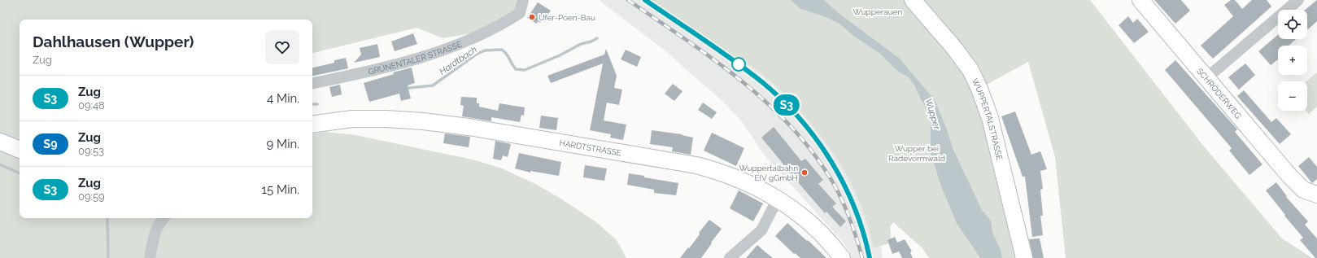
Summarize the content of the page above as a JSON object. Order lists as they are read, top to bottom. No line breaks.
{"streets":{"main road":["SCHRÖDERWEG","WUPPERTALSTRASSE","HARDTSTRASSE"],"street":["GRÜNENTALER STRASSE"]},"water":["Hardtbach","Wupper"],"parks":["Wupperauen","Wupper bei Radevormwald"],"places":["Ufer-Poen-Bau","Wuppertalbahn EIV gGmbH"],"page":{"on_map":"S3","map_buttons":["+","−"],"heading":["Dahlhausen (Wupper)","Zug"],"list":[{"mark":"S3","name":"Zug","note":"09:48","value":"4 Min."},{"mark":"S9","name":"Zug","note":"09:53","value":"9 Min."},{"mark":"S3","name":"Zug","note":"09:59","value":"15 Min."}]}}
